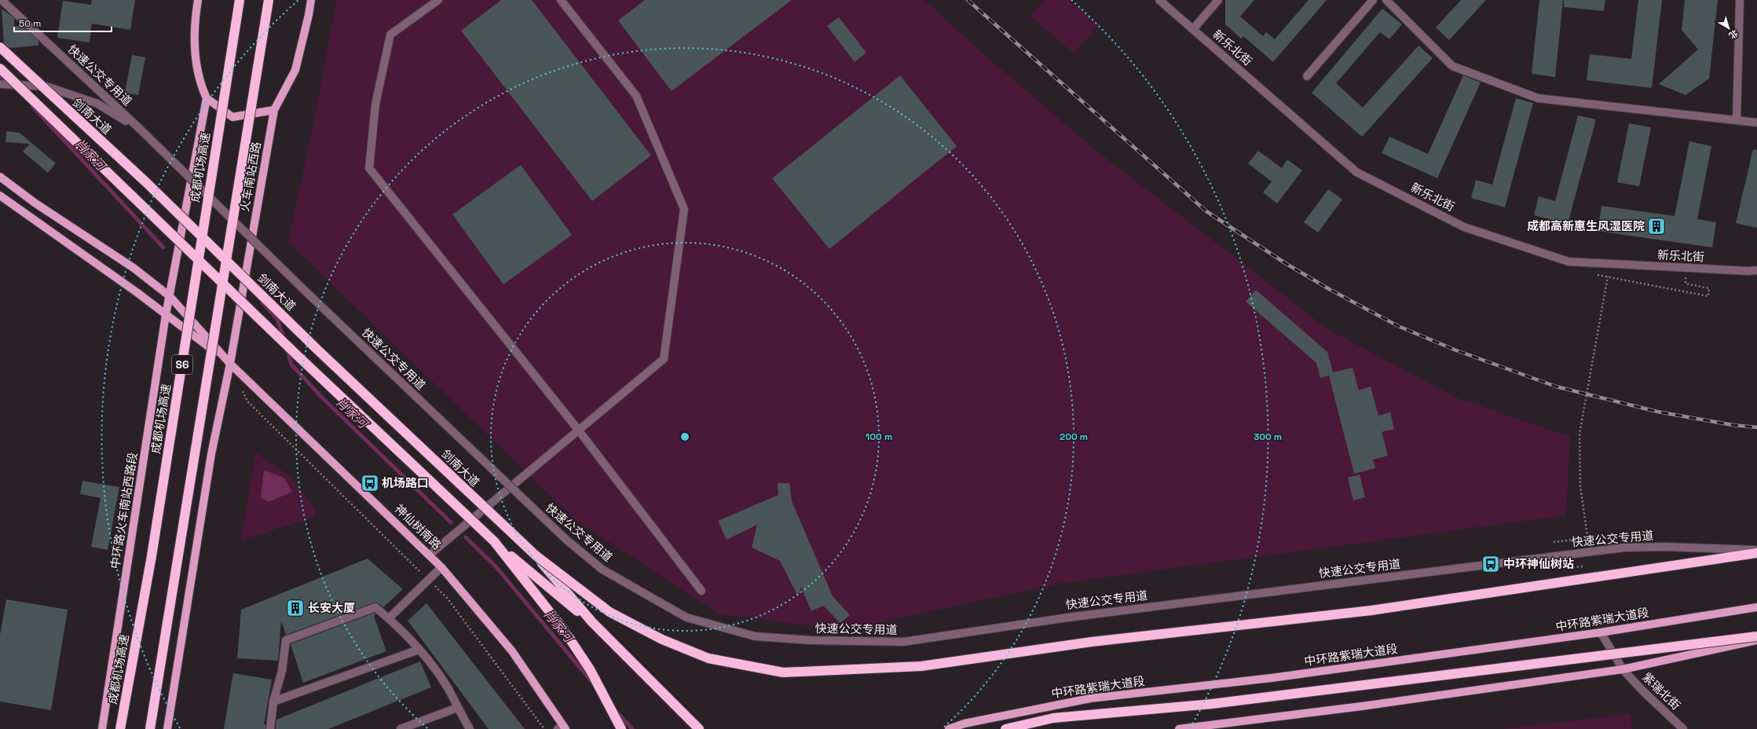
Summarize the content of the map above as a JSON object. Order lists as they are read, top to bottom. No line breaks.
{"streets":{"highway":["剑南大道","成都机场高速","S6"],"main road":["火车南站西路","中环路火车南站西路段","神仙树南路","中环路紫瑞大道段"],"street":["新乐北街","快速公交专用道","紫瑞北街"]},"crossings":[["火车南站西路","神仙树南路"],["中环路紫瑞大道段","紫瑞北街"]],"water":["肖家河"],"places":{"building":["成都高新惠生风湿医院","长安大厦"],"bus stop":["机场路口","中环神仙树站"]},"scale_bar":"50 m","north":"bottom right","rings":["100 m","200 m","300 m"]}
